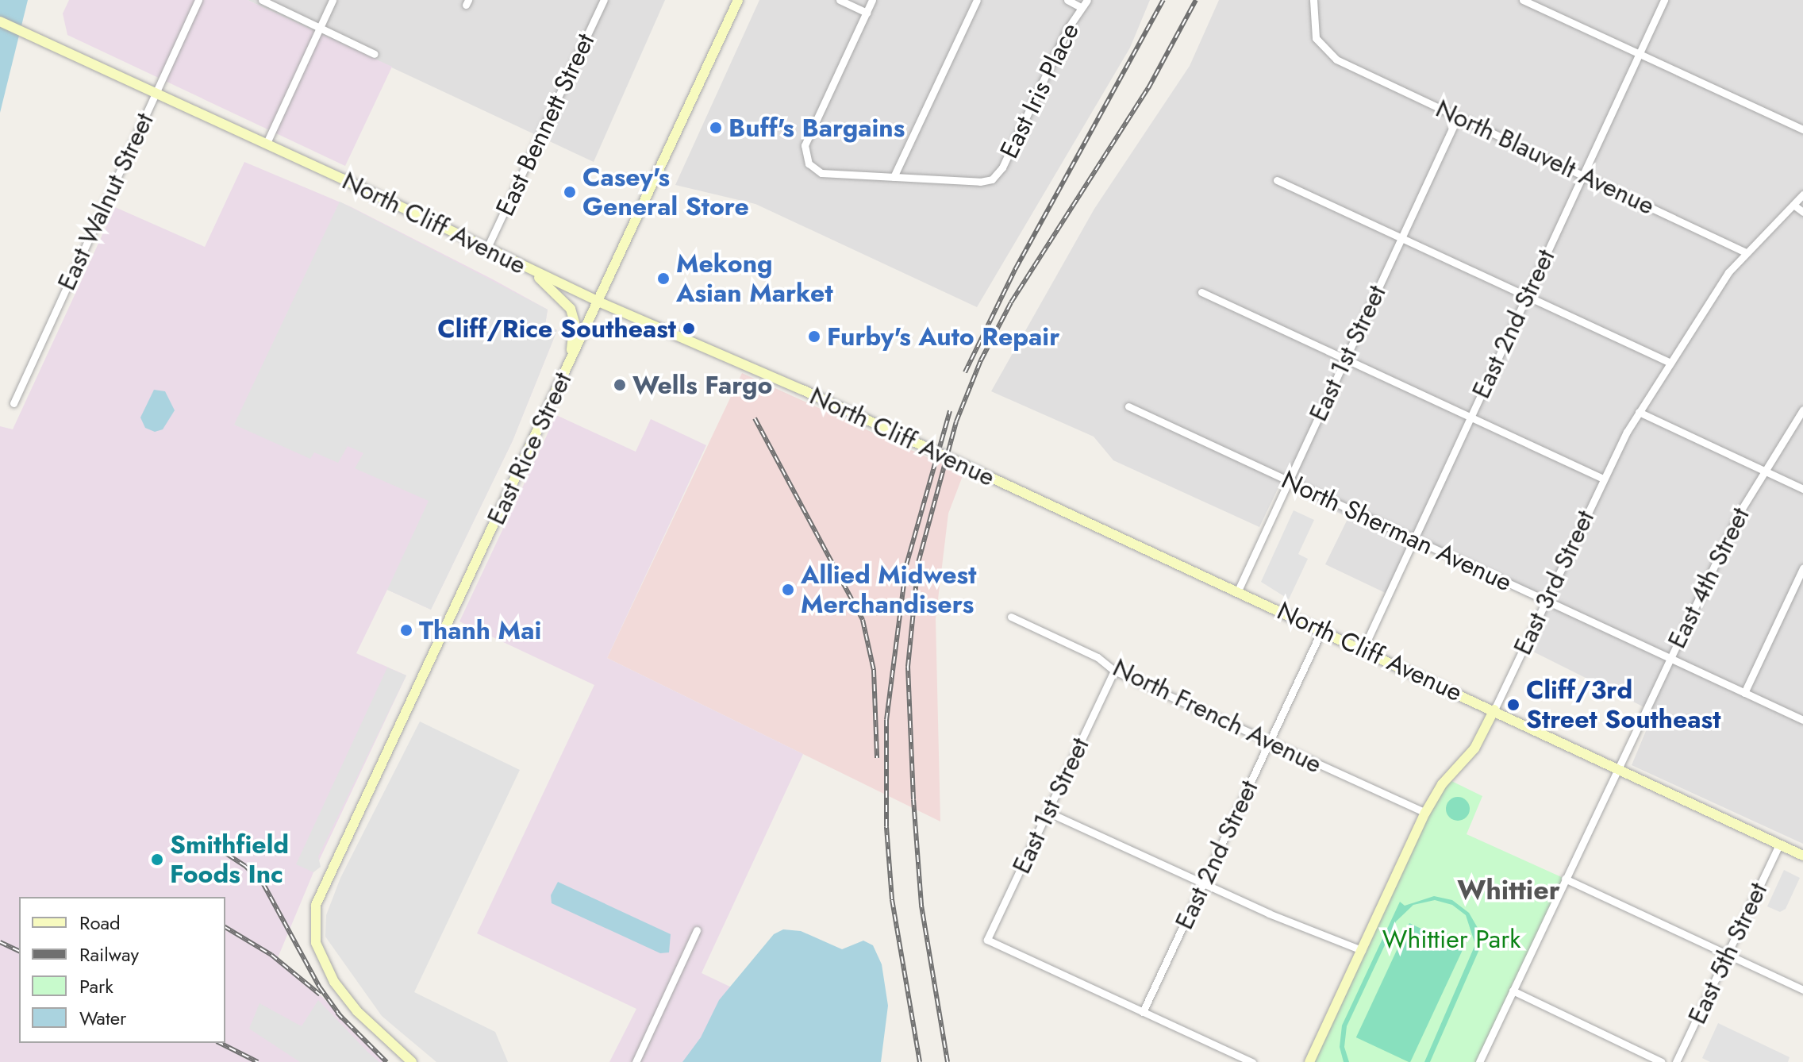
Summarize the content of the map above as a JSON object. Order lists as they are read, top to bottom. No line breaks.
{"streets":{"main road":["North Cliff Avenue","East Rice Street","East 3rd Street"],"street":["East Iris Place","East Bennett Street","North Blauvelt Avenue","East Walnut Street","East 2nd Street","East 1st Street","North Sherman Avenue","East 4th Street","North French Avenue","East 5th Street"]},"crossings":[["East Bennett Street","North Cliff Avenue"],["North Blauvelt Avenue","East 2nd Street"],["North Blauvelt Avenue","East 1st Street"],["North Blauvelt Avenue","East 3rd Street"],["East Walnut Street","North Cliff Avenue"],["North Cliff Avenue","East 2nd Street"],["North Cliff Avenue","East 1st Street"],["North Cliff Avenue","East Rice Street"],["North Cliff Avenue","East 4th Street"],["North Cliff Avenue","East 3rd Street"],["North Cliff Avenue","East 5th Street"],["East 2nd Street","East 1st Street"],["East 2nd Street","North Sherman Avenue"],["East 2nd Street","North French Avenue"],["East 1st Street","North Sherman Avenue"],["East 1st Street","North French Avenue"],["North Sherman Avenue","East 4th Street"],["North Sherman Avenue","East 3rd Street"],["East 3rd Street","North French Avenue"]],"districts":["Whittier"],"parks":["Whittier Park"],"places":["Buff's Bargains","Casey's General Store","Mekong Asian Market","Cliff/Rice Southeast","Furby's Auto Repair","Wells Fargo","Allied Midwest Merchandisers","Thanh Mai","Cliff/3rd Street Southeast","Smithfield Foods Inc"],"legend":["Road","Railway","Park","Water"]}
